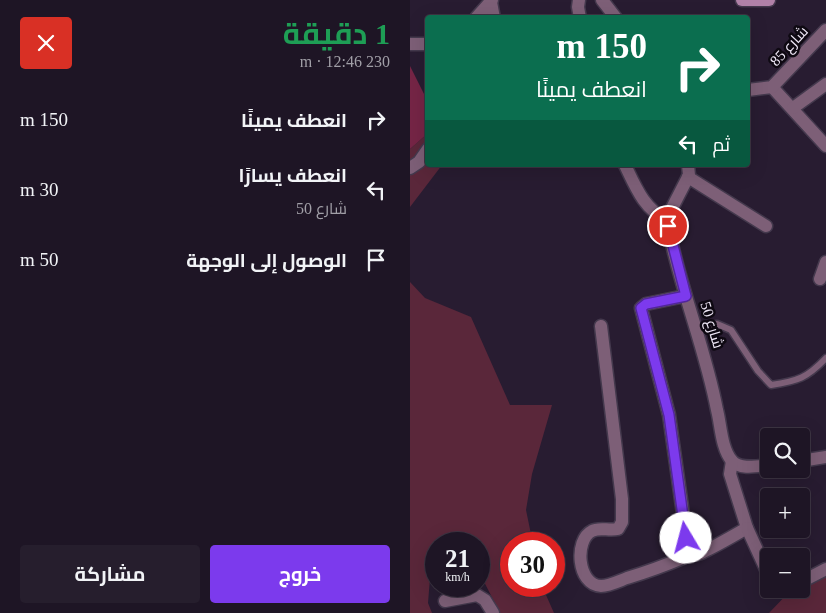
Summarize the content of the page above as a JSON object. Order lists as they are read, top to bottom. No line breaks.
{"streets":{"street":["شارع 85","شارع 50"]},"page":{"heading":["1 دقيقة","230 m · 12:46"],"turn":["150 m","انعطف يمينًا"],"list":[{"name":"انعطف يمينًا","value":"150 m"},{"name":"انعطف يسارًا","note":"شارع 50","value":"30 m"},{"name":"الوصول إلى الوجهة","value":"50 m"}],"then":"ثم","map_buttons":["+","−"],"speed":"21 km/h","limit":"30","buttons":["خروج","مشاركة"]}}
